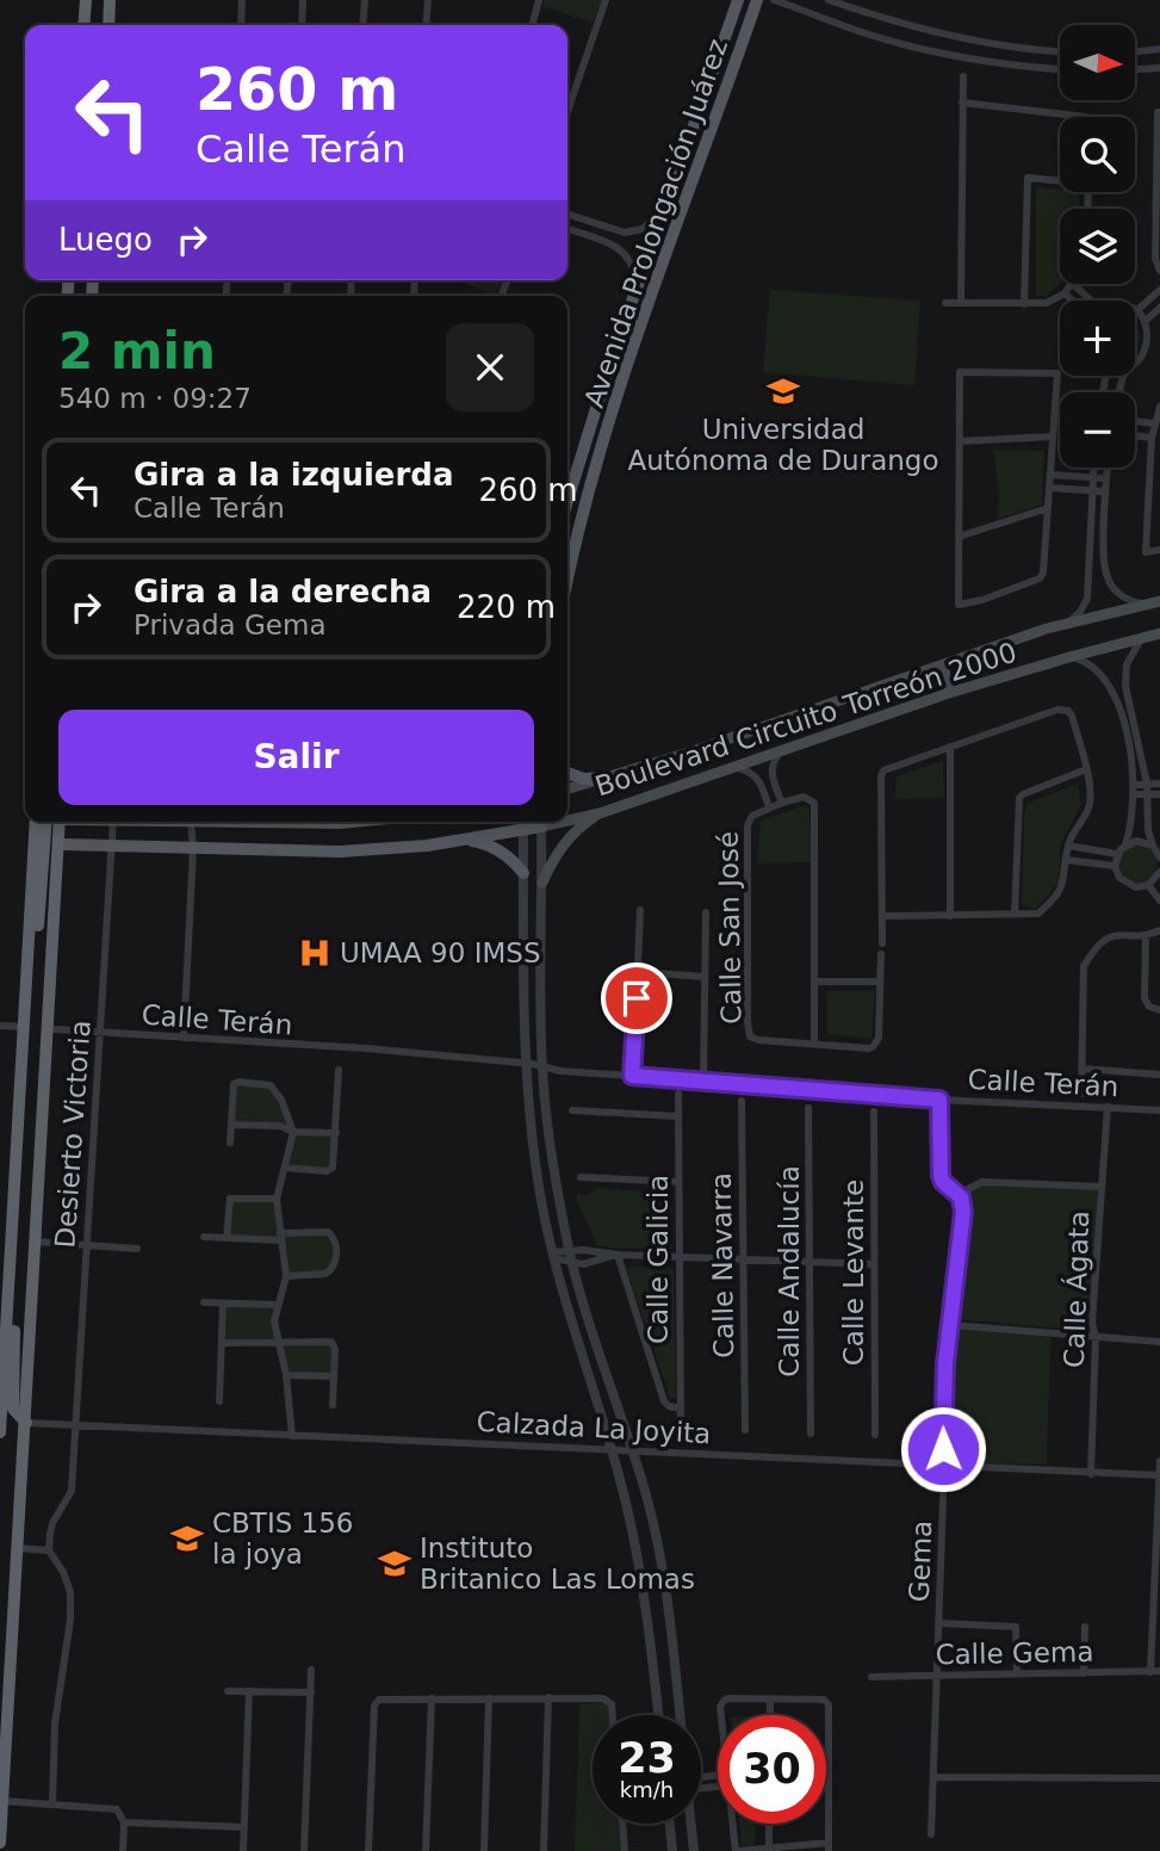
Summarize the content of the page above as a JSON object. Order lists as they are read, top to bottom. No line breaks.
{"streets":{"main road":["Avenida Prolongación Juárez","Boulevard Circuito Torreón 2000"],"street":["Calle San José","Calle Terán","Desierto Victoria","Calle Galicia","Calle Navarra","Calle Andalucía","Calle Levante","Calle Ágata","Calzada La Joyita","Gema","Calle Gema"]},"crossings":[["Boulevard Circuito Torreón 2000","Desierto Victoria"],["Calle San José","Calle Terán"],["Calle Terán","Desierto Victoria"],["Calle Terán","Calle Ágata"],["Calle Terán","Gema"],["Desierto Victoria","Calzada La Joyita"],["Calle Ágata","Calzada La Joyita"],["Calzada La Joyita","Gema"],["Gema","Calle Gema"]],"places":{"school or university":["Universidad Autónoma de Durango","CBTIS 156 la joya","Instituto Britanico Las Lomas"],"hospital":["UMAA 90 IMSS"]},"north":"right","page":{"map_buttons":["+","−"],"turn":["260 m","Calle Terán"],"then":"Luego","heading":["2 min","540 m · 09:27"],"list":[{"name":"Gira a la izquierda","note":"Calle Terán","value":"260 m"},{"name":"Gira a la derecha","note":"Privada Gema","value":"220 m"}],"buttons":"Salir","speed":"23 km/h","limit":"30"}}
